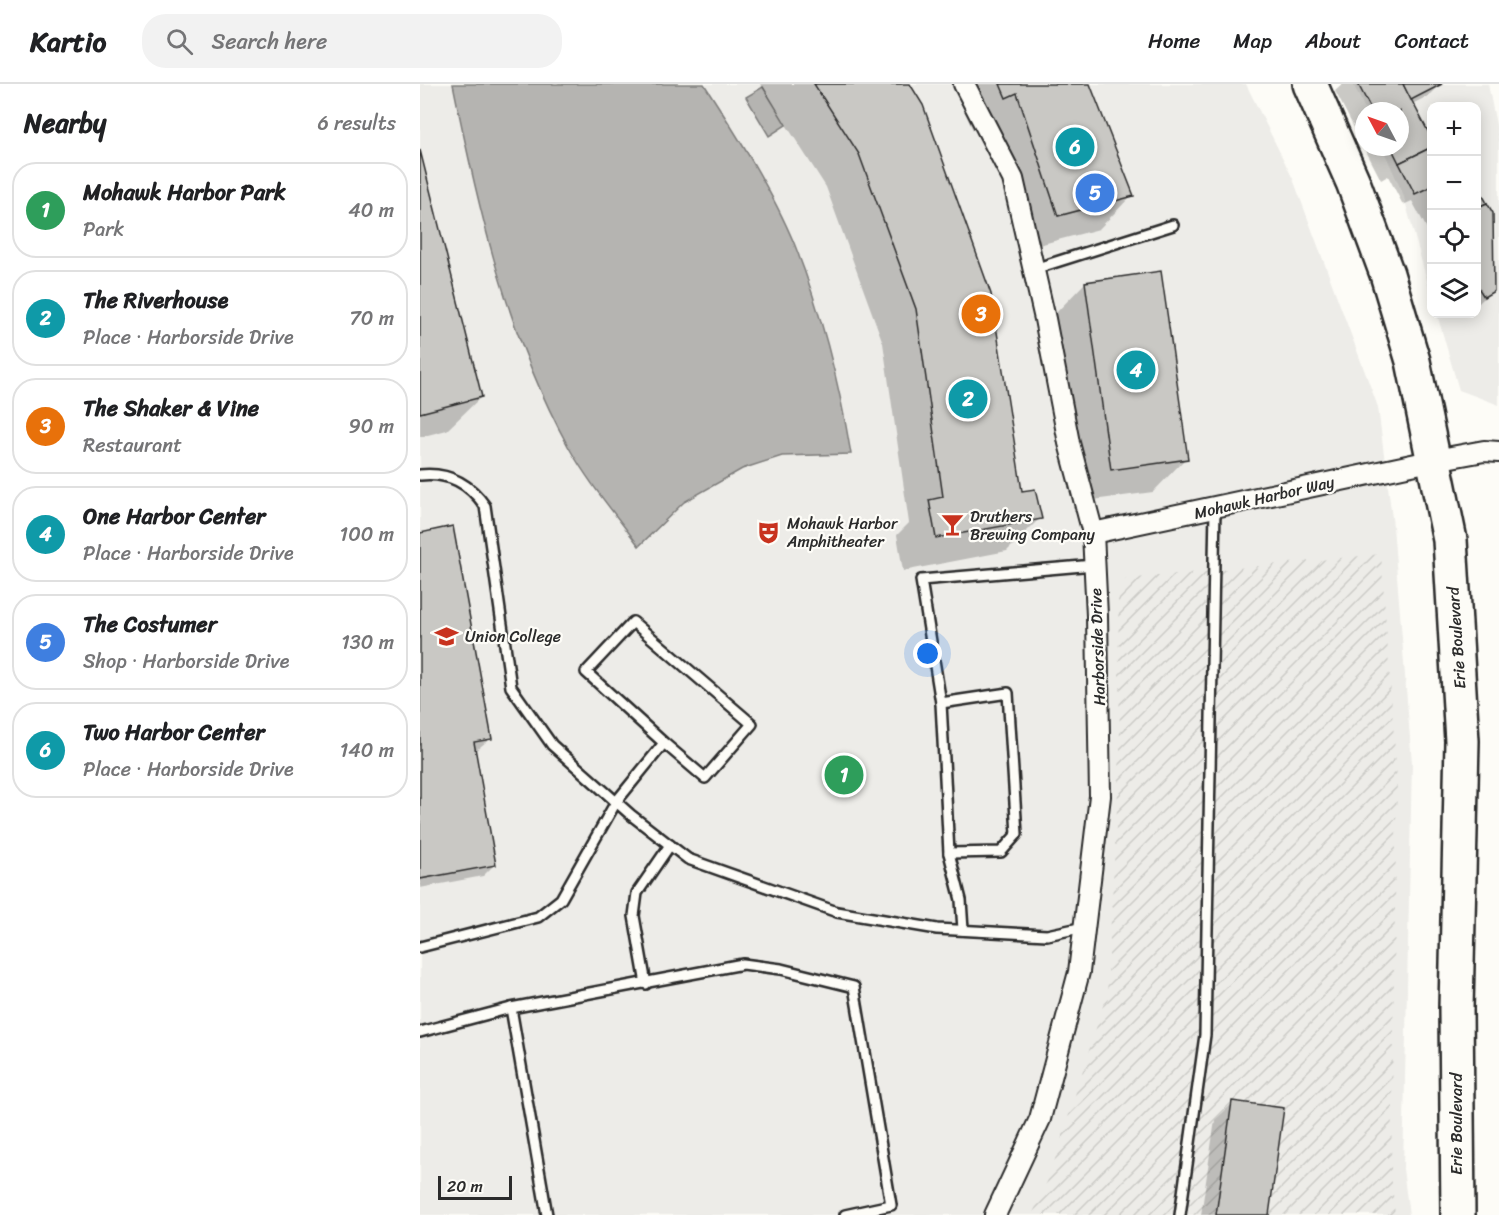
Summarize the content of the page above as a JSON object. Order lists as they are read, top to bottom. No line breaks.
{"streets":{"highway":["Erie Boulevard"],"street":["Mohawk Harbor Way","Harborside Drive"]},"crossings":[["Mohawk Harbor Way","Erie Boulevard"],["Mohawk Harbor Way","Harborside Drive"]],"places":{"bar":["Druthers Brewing Company"],"theatre":["Mohawk Harbor Amphitheater"],"school or university":["Union College"]},"scale_bar":"20 m","north":"top left","page":{"header":"Kartio","search":"Search here","nav":["Home","Map","About","Contact"],"heading":["Nearby","6 results"],"map_buttons":["+","−"],"pins":["6","5","3","4","2","1"],"list":[{"mark":"1","name":"Mohawk Harbor Park","note":"Park","value":"40 m"},{"mark":"2","name":"The Riverhouse","note":"Place · Harborside Drive","value":"70 m"},{"mark":"3","name":"The Shaker & Vine","note":"Restaurant","value":"90 m"},{"mark":"4","name":"One Harbor Center","note":"Place · Harborside Drive","value":"100 m"},{"mark":"5","name":"The Costumer","note":"Shop · Harborside Drive","value":"130 m"},{"mark":"6","name":"Two Harbor Center","note":"Place · Harborside Drive","value":"140 m"}],"scale":"20 m"}}
